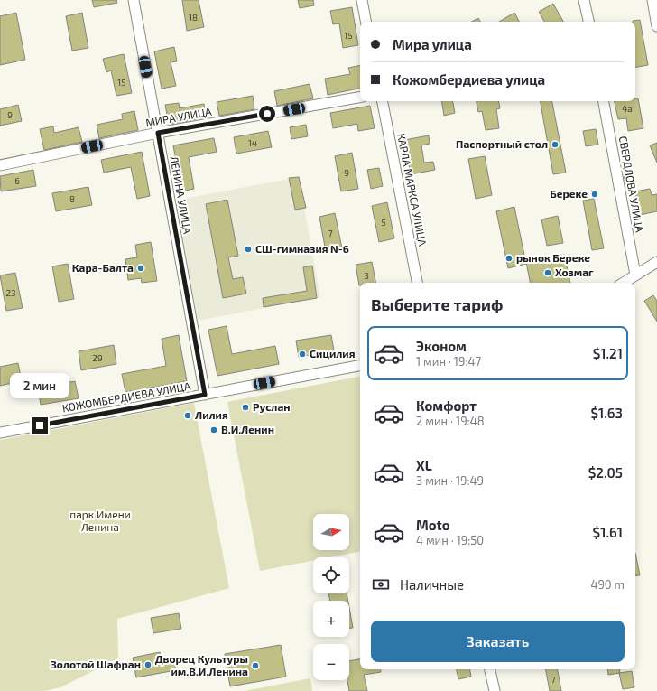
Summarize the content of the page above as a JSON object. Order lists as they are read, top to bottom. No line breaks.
{"streets":{"street":["МИРА УЛИЦА","СВЕРДЛОВА УЛИЦА","КАРЛА МАРКСА УЛИЦА","ЛЕНИНА УЛИЦА","КОЖОМБЕРДИЕВА УЛИЦА"]},"crossings":[["МИРА УЛИЦА","ЛЕНИНА УЛИЦА"],["ЛЕНИНА УЛИЦА","КОЖОМБЕРДИЕВА УЛИЦА"]],"parks":["парк Имени Ленина"],"places":["Паспортный стол","Береке","СШ-гимназия N-6","рынок Береке","Кара-Балта","Хозмаг","Сицилия","Руслан","Лилия","В.И.Ленин","Золотой Шафран","Дворец Культуры им.В.И.Ленина"],"house_numbers":["18","15","15","4a","9","14","9","6","8","5","7","3","23","29","7"],"north":"right","page":{"banner":["Мира улица","Кожомбердиева улица"],"heading":"Выберите тариф","list":[{"name":"Эконом","note":"1 мин · 19:47","value":"$1.21"},{"name":"Комфорт","note":"2 мин · 19:48","value":"$1.63"},{"name":"XL","note":"3 мин · 19:49","value":"$2.05"},{"name":"Moto","note":"4 мин · 19:50","value":"$1.61"}],"bubble":"2 мин","map_buttons":["+","−"],"pay":["Наличные","490 m"],"buttons":"Заказать"}}
